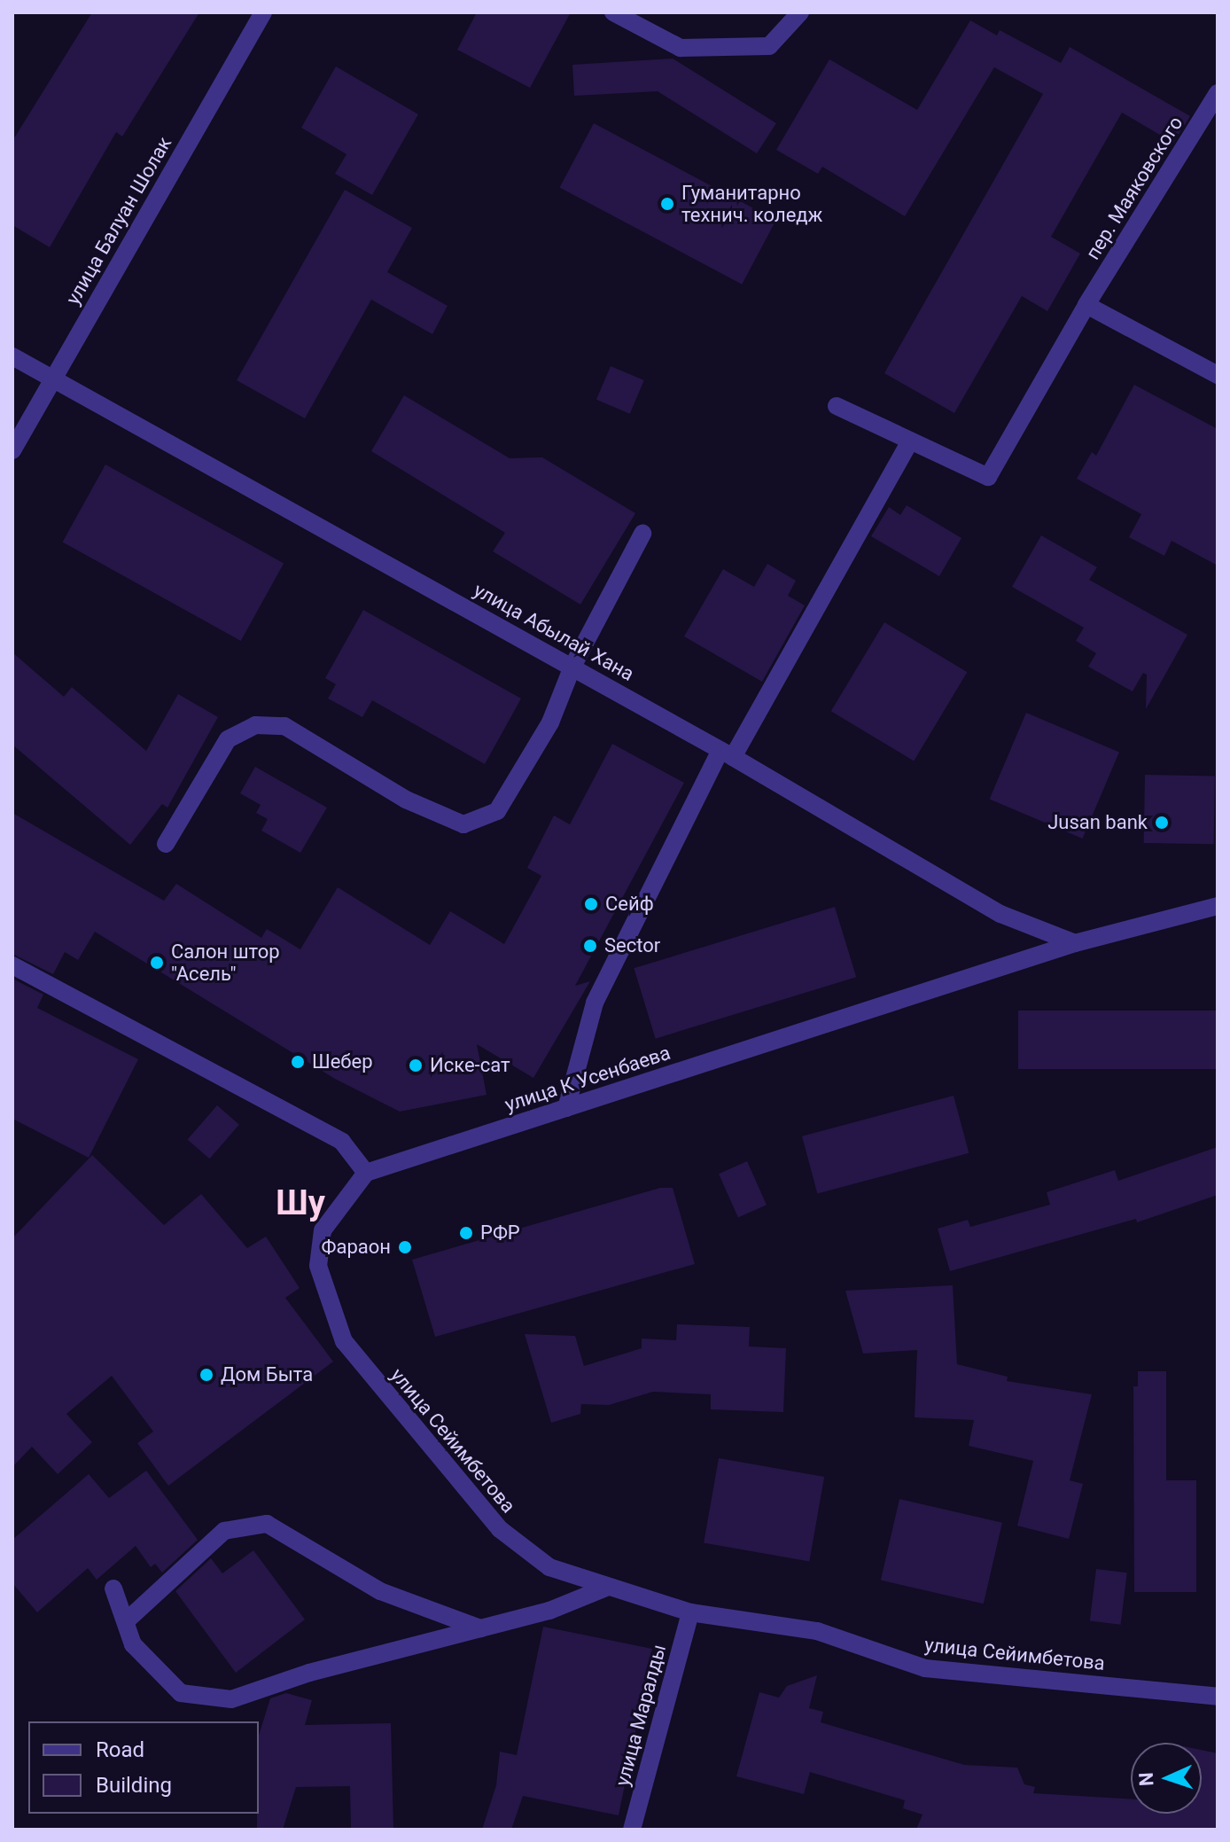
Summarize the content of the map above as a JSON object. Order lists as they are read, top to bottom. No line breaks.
{"streets":{"street":["пер. Маяковского","улица Балуан Шолак","улица Абылай Хана","улица К Усенбаева","улица Сейимбетова","улица Маралды"]},"crossings":[["улица Балуан Шолак","улица Абылай Хана"],["улица Абылай Хана","улица К Усенбаева"],["улица К Усенбаева","улица Сейимбетова"],["улица Сейимбетова","улица Маралды"]],"districts":["Шу"],"places":["Гуманитарно технич. коледж","Jusan bank","Сейф","Sector","Салон штор \"Асель\"","Шебер","Иске-сат","РФР","Фараон","Дом Быта"],"legend":["Road","Building"],"north":"left"}
